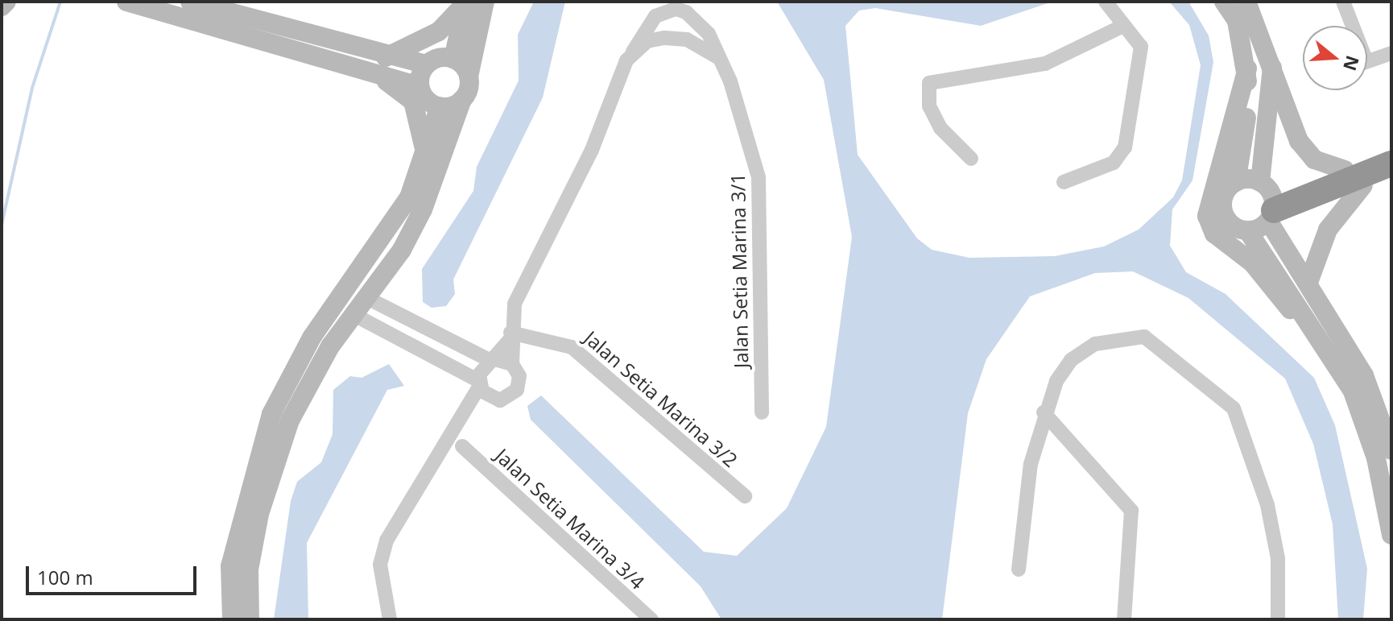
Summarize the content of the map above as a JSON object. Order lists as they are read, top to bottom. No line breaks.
{"streets":{"street":["Jalan Setia Marina 3/1","Jalan Setia Marina 3/2","Jalan Setia Marina 3/4"]},"scale_bar":"100 m","north":"right"}
